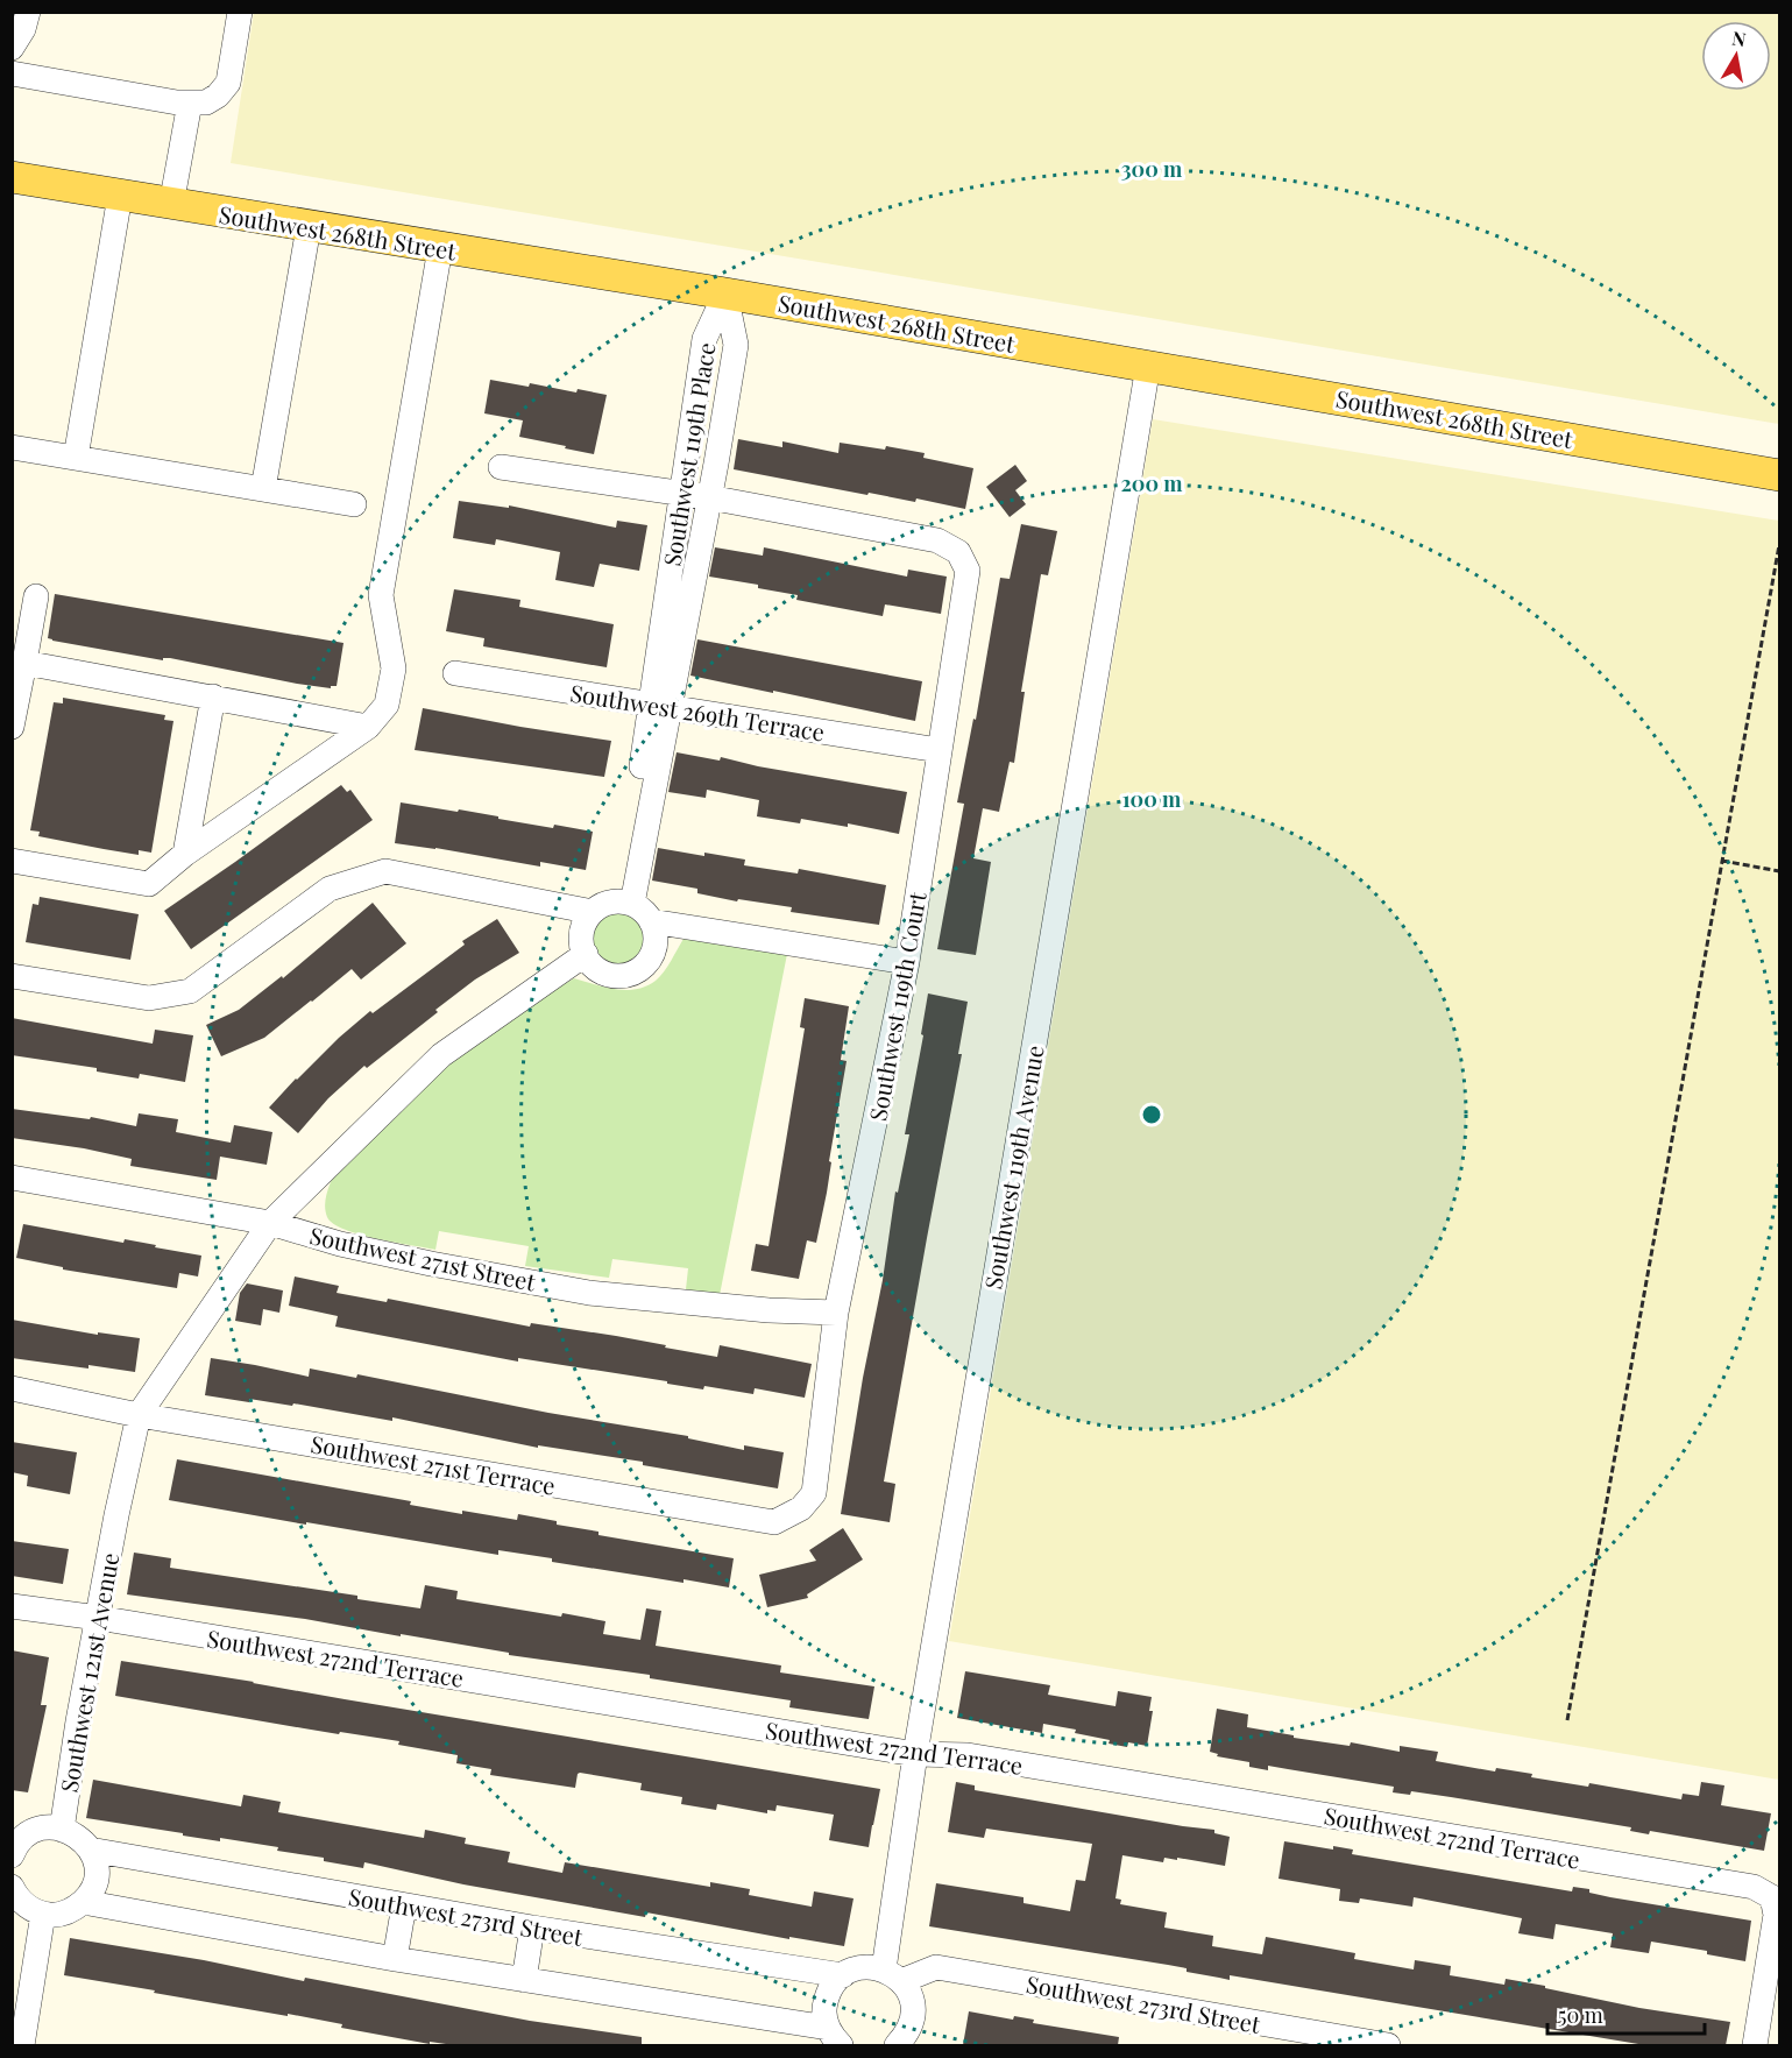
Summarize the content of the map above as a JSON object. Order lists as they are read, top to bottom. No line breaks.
{"streets":{"main road":["Southwest 268th Street"],"street":["Southwest 119th Place","Southwest 269th Terrace","Southwest 119th Court","Southwest 119th Avenue","Southwest 271st Street","Southwest 271st Terrace","Southwest 272nd Terrace","Southwest 121st Avenue","Southwest 273rd Street"]},"crossings":[["Southwest 268th Street","Southwest 119th Place"],["Southwest 268th Street","Southwest 119th Avenue"],["Southwest 119th Place","Southwest 269th Terrace"],["Southwest 119th Place","Southwest 119th Court"],["Southwest 269th Terrace","Southwest 119th Court"],["Southwest 119th Court","Southwest 271st Street"],["Southwest 119th Court","Southwest 271st Terrace"],["Southwest 119th Avenue","Southwest 272nd Terrace"],["Southwest 119th Avenue","Southwest 273rd Street"],["Southwest 271st Terrace","Southwest 121st Avenue"],["Southwest 272nd Terrace","Southwest 121st Avenue"]],"scale_bar":"50 m","north":"top","rings":["300 m","200 m","100 m"]}
